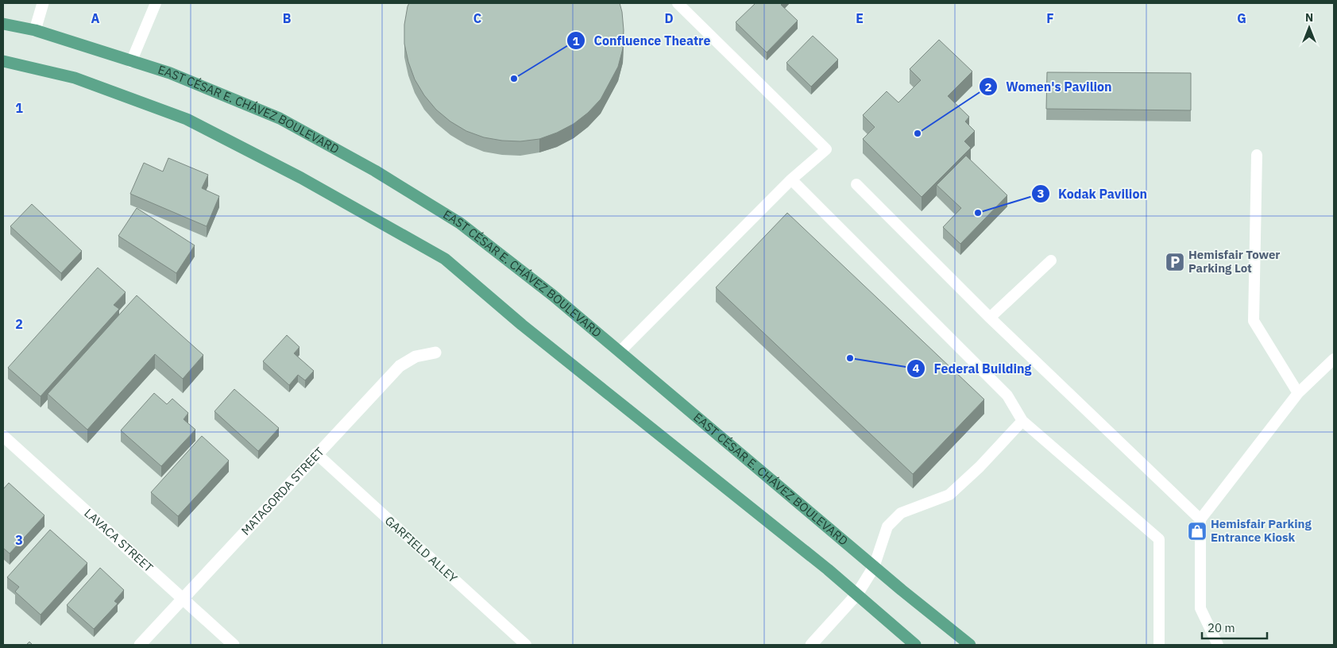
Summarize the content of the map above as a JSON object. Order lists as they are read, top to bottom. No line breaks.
{"streets":{"main road":["EAST CÉSAR E. CHÁVEZ BOULEVARD"],"street":["MATAGORDA STREET","LAVACA STREET"],"lane":["GARFIELD ALLEY"]},"crossings":[["MATAGORDA STREET","LAVACA STREET"],["MATAGORDA STREET","GARFIELD ALLEY"]],"places":{"other":["Confluence Theatre","Women's Pavilion","Kodak Pavilion","Federal Building"],"parking":["Hemisfair Tower Parking Lot"],"shop":["Hemisfair Parking Entrance Kiosk"]},"scale_bar":"20 m","north":"top","grid":{"columns":["A","B","C","D","E","F","G"],"rows":["1","2","3"]}}
